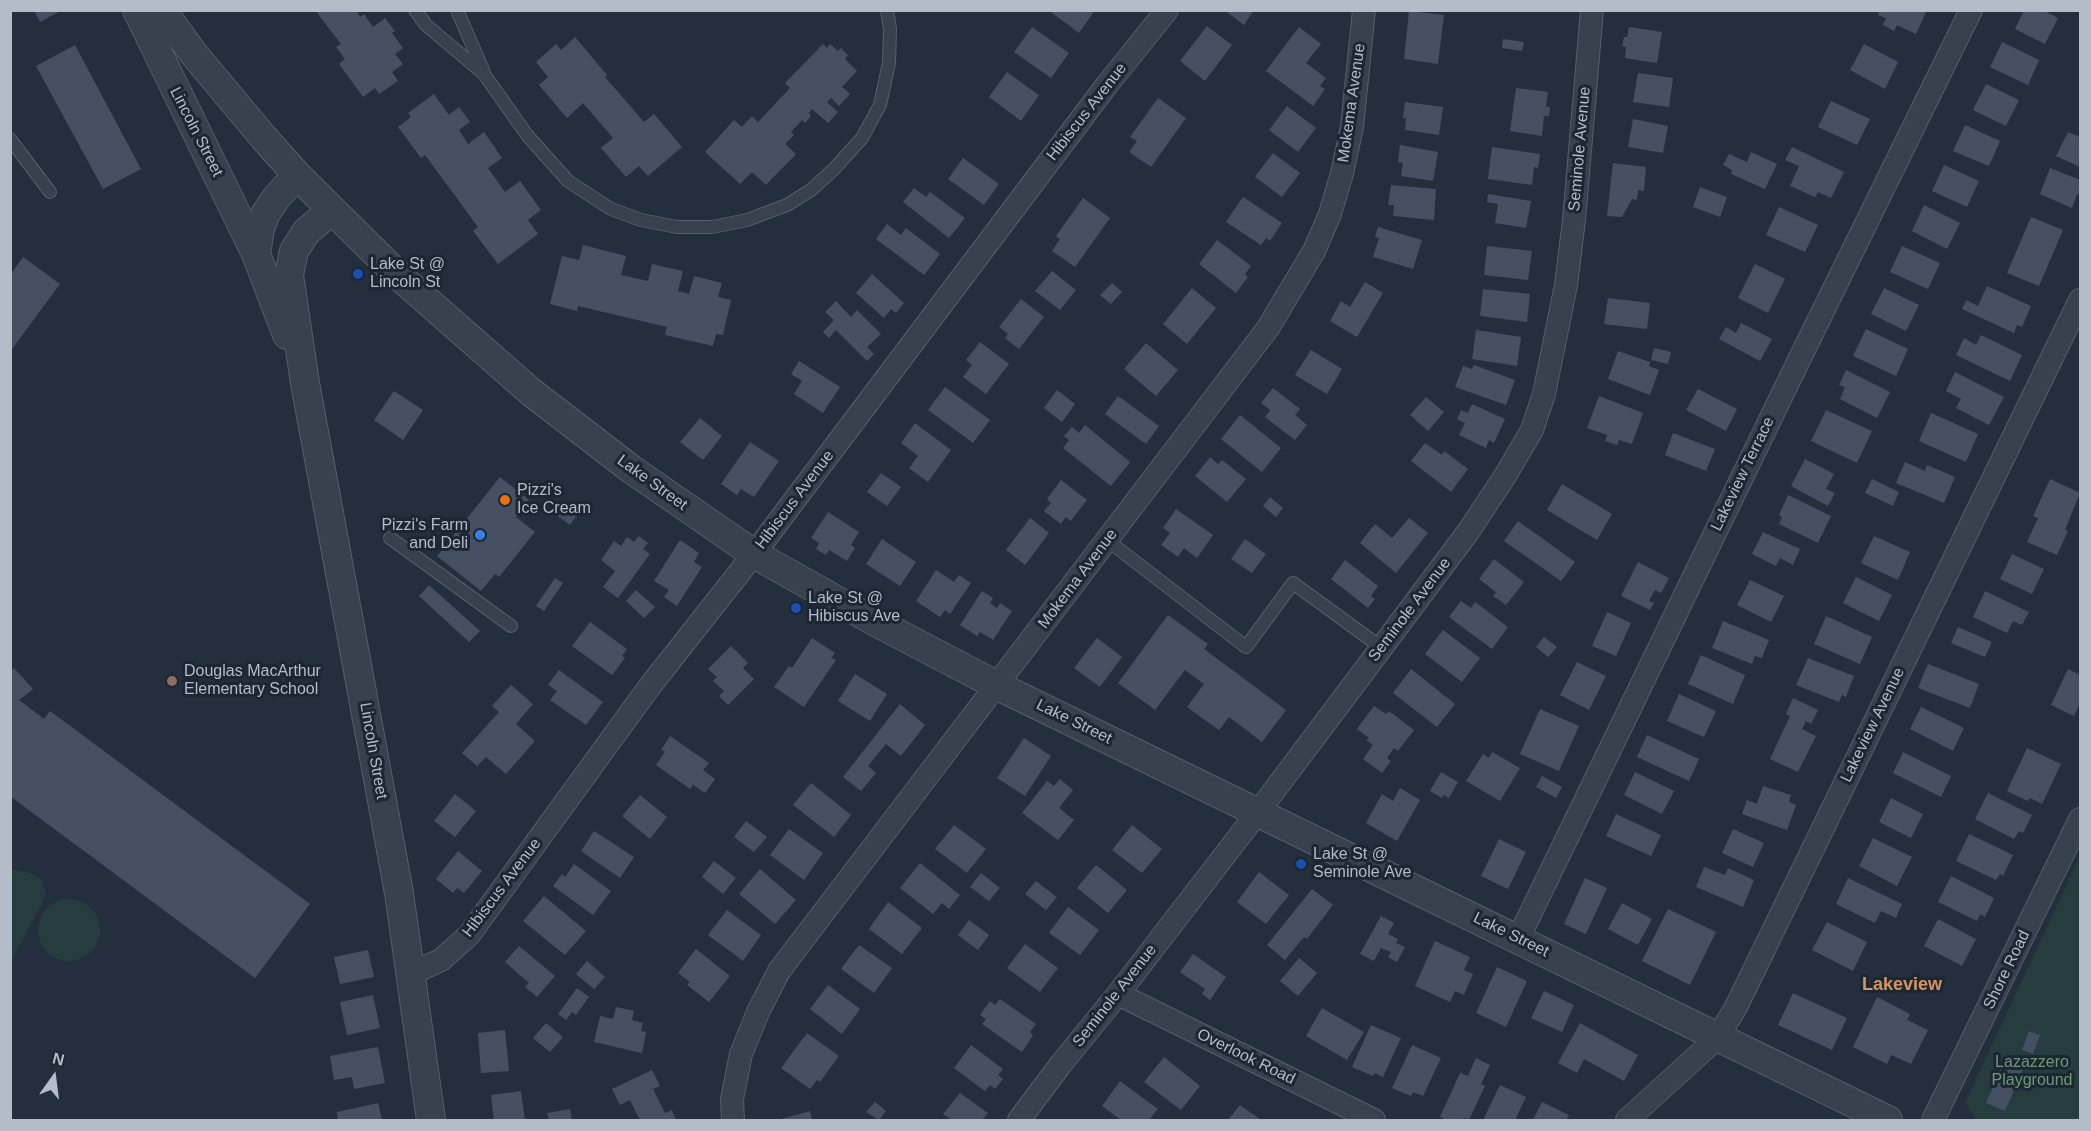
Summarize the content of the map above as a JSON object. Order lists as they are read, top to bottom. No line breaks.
{"streets":{"street":["Mokema Avenue","Hibiscus Avenue","Lincoln Street","Seminole Avenue","Lakeview Terrace","Lake Street","Lakeview Avenue","Shore Road","Overlook Road"]},"crossings":[["Mokema Avenue","Lake Street"],["Hibiscus Avenue","Lincoln Street"],["Hibiscus Avenue","Lake Street"],["Lincoln Street","Lake Street"],["Seminole Avenue","Lake Street"],["Seminole Avenue","Overlook Road"],["Lakeview Terrace","Lake Street"],["Lake Street","Lakeview Avenue"]],"districts":["Lakeview"],"parks":["Lazazzero Playground"],"places":["Lake St @ Lincoln St","Pizzi's Ice Cream","Pizzi's Farm and Deli","Lake St @ Hibiscus Ave","Douglas MacArthur Elementary School","Lake St @ Seminole Ave"],"north":"top"}
